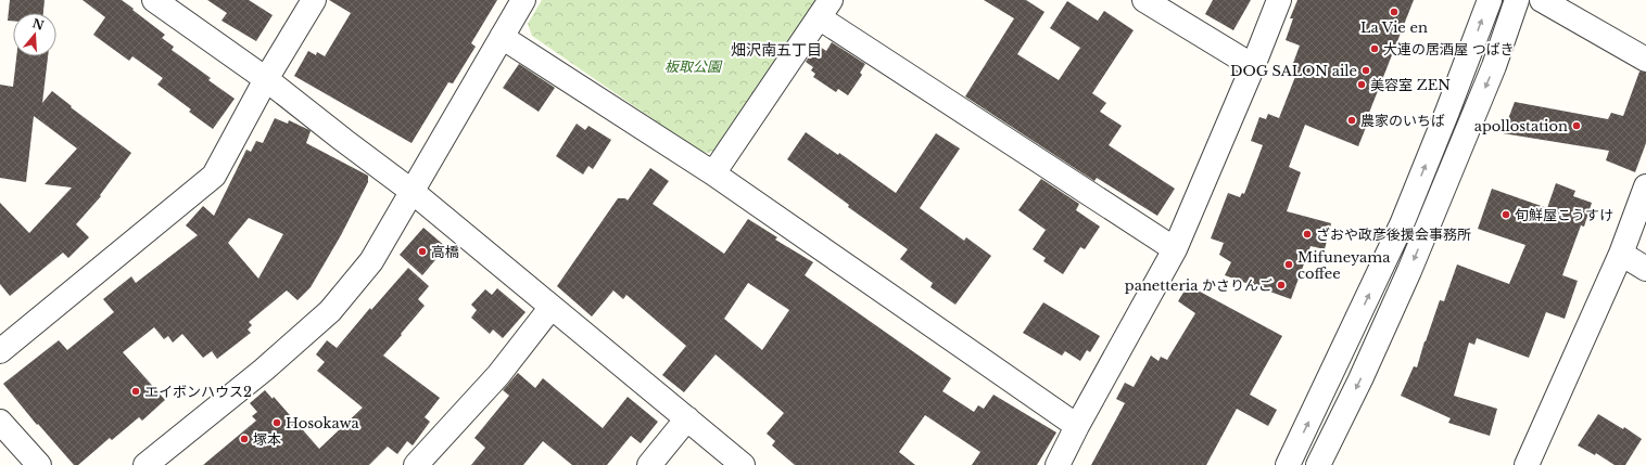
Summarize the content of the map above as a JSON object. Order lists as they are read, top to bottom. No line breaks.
{"districts":["畑沢南五丁目"],"parks":["板取公園"],"places":["La Vie en","大連の居酒屋 つばき","DOG SALON aile","美容室 ZEN","農家のいちば","apollostation","旬鮮屋こうすけ","ざおや政彦後援会事務所","高橋","Mifuneyama coffee","panetteria かさりんご","エイボンハウス2","Hosokawa","塚本"],"north":"top"}
